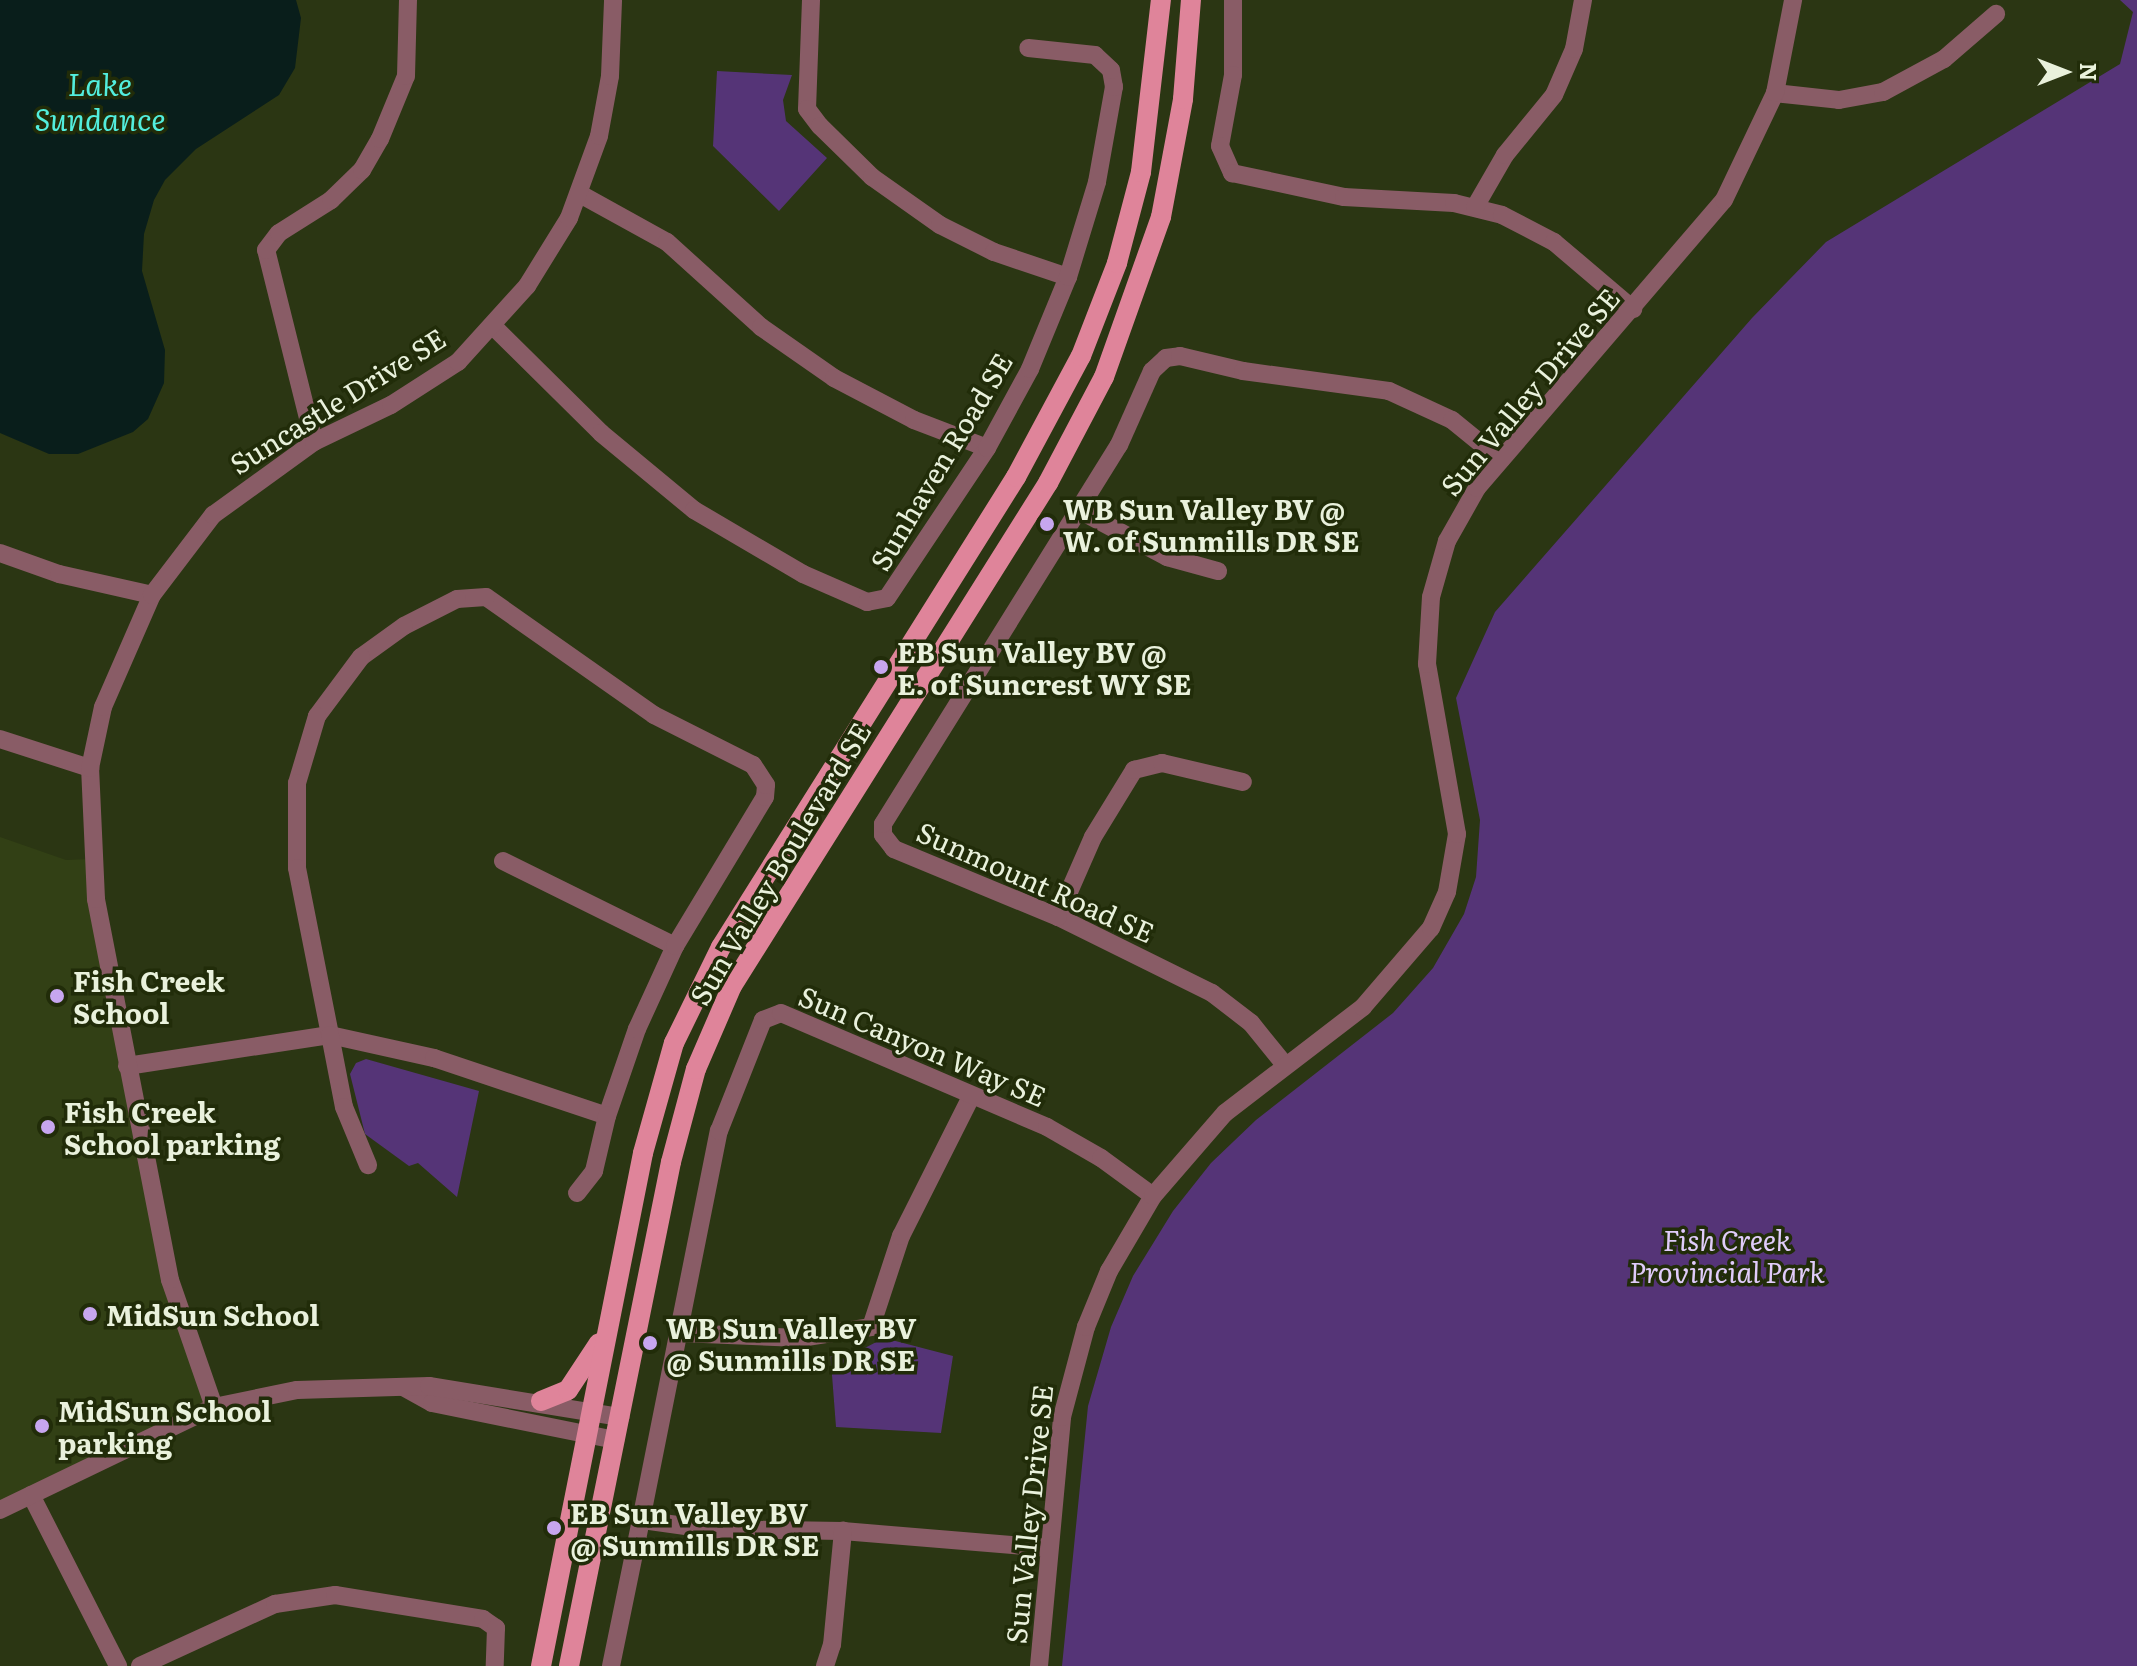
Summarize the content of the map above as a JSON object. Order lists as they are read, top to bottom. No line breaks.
{"streets":{"main road":["Sun Valley Boulevard SE"],"street":["Sun Valley Drive SE","Suncastle Drive SE","Sunhaven Road SE","Sunmount Road SE","Sun Canyon Way SE"]},"crossings":[["Sun Valley Drive SE","Sunmount Road SE"],["Sun Valley Drive SE","Sun Canyon Way SE"],["Suncastle Drive SE","Sunhaven Road SE"]],"water":["Lake Sundance"],"parks":["Fish Creek Provincial Park"],"places":["WB Sun Valley BV @ W. of Sunmills DR SE","EB Sun Valley BV @ E. of Suncrest WY SE","Fish Creek School","Fish Creek School parking","MidSun School","WB Sun Valley BV @ Sunmills DR SE","MidSun School parking","EB Sun Valley BV @ Sunmills DR SE"],"north":"right"}
